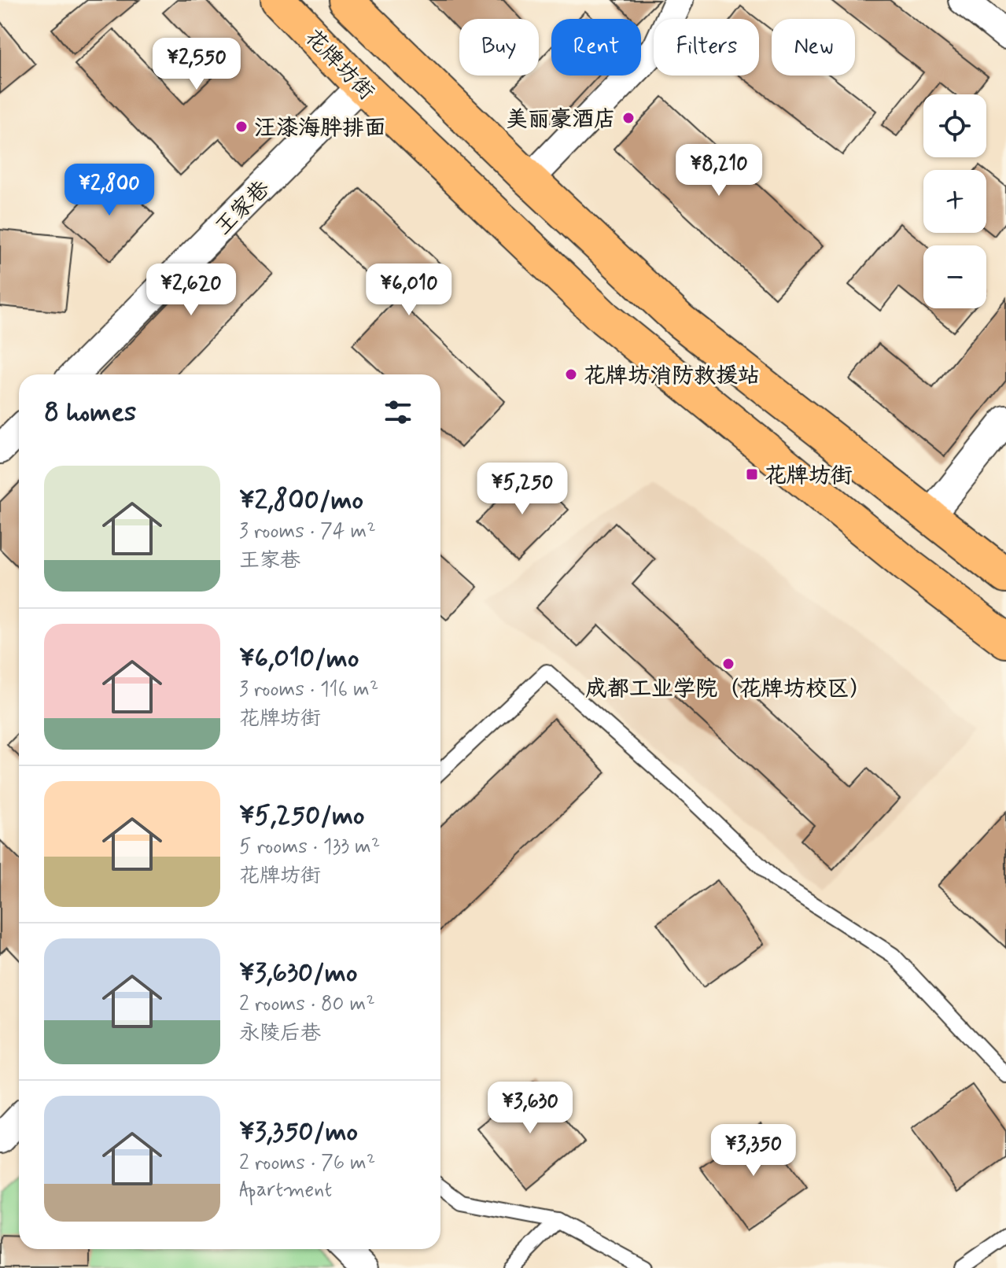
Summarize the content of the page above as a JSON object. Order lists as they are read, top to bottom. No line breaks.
{"streets":{"main road":["花牌坊街"],"street":["王家巷"]},"crossings":[["花牌坊街","王家巷"]],"places":{"other":["美丽豪酒店","汪漆海胖排面","花牌坊消防救援站","成都工业学院（花牌坊校区）"],"transit":["花牌坊街"]},"page":{"chip":["Buy","Rent","Filters","New"],"price":["¥2,550","¥8,210","¥2,800","¥2,620","¥6,010","¥5,250","¥3,630","¥3,350"],"map_buttons":["+","−"],"heading":"8 homes","list":[{"name":"¥2,800/mo","note":"3 rooms · 74 m² · 王家巷"},{"name":"¥6,010/mo","note":"3 rooms · 116 m² · 花牌坊街"},{"name":"¥5,250/mo","note":"5 rooms · 133 m² · 花牌坊街"},{"name":"¥3,630/mo","note":"2 rooms · 80 m² · 永陵后巷"},{"name":"¥3,350/mo","note":"2 rooms · 76 m² · Apartment"}]}}
